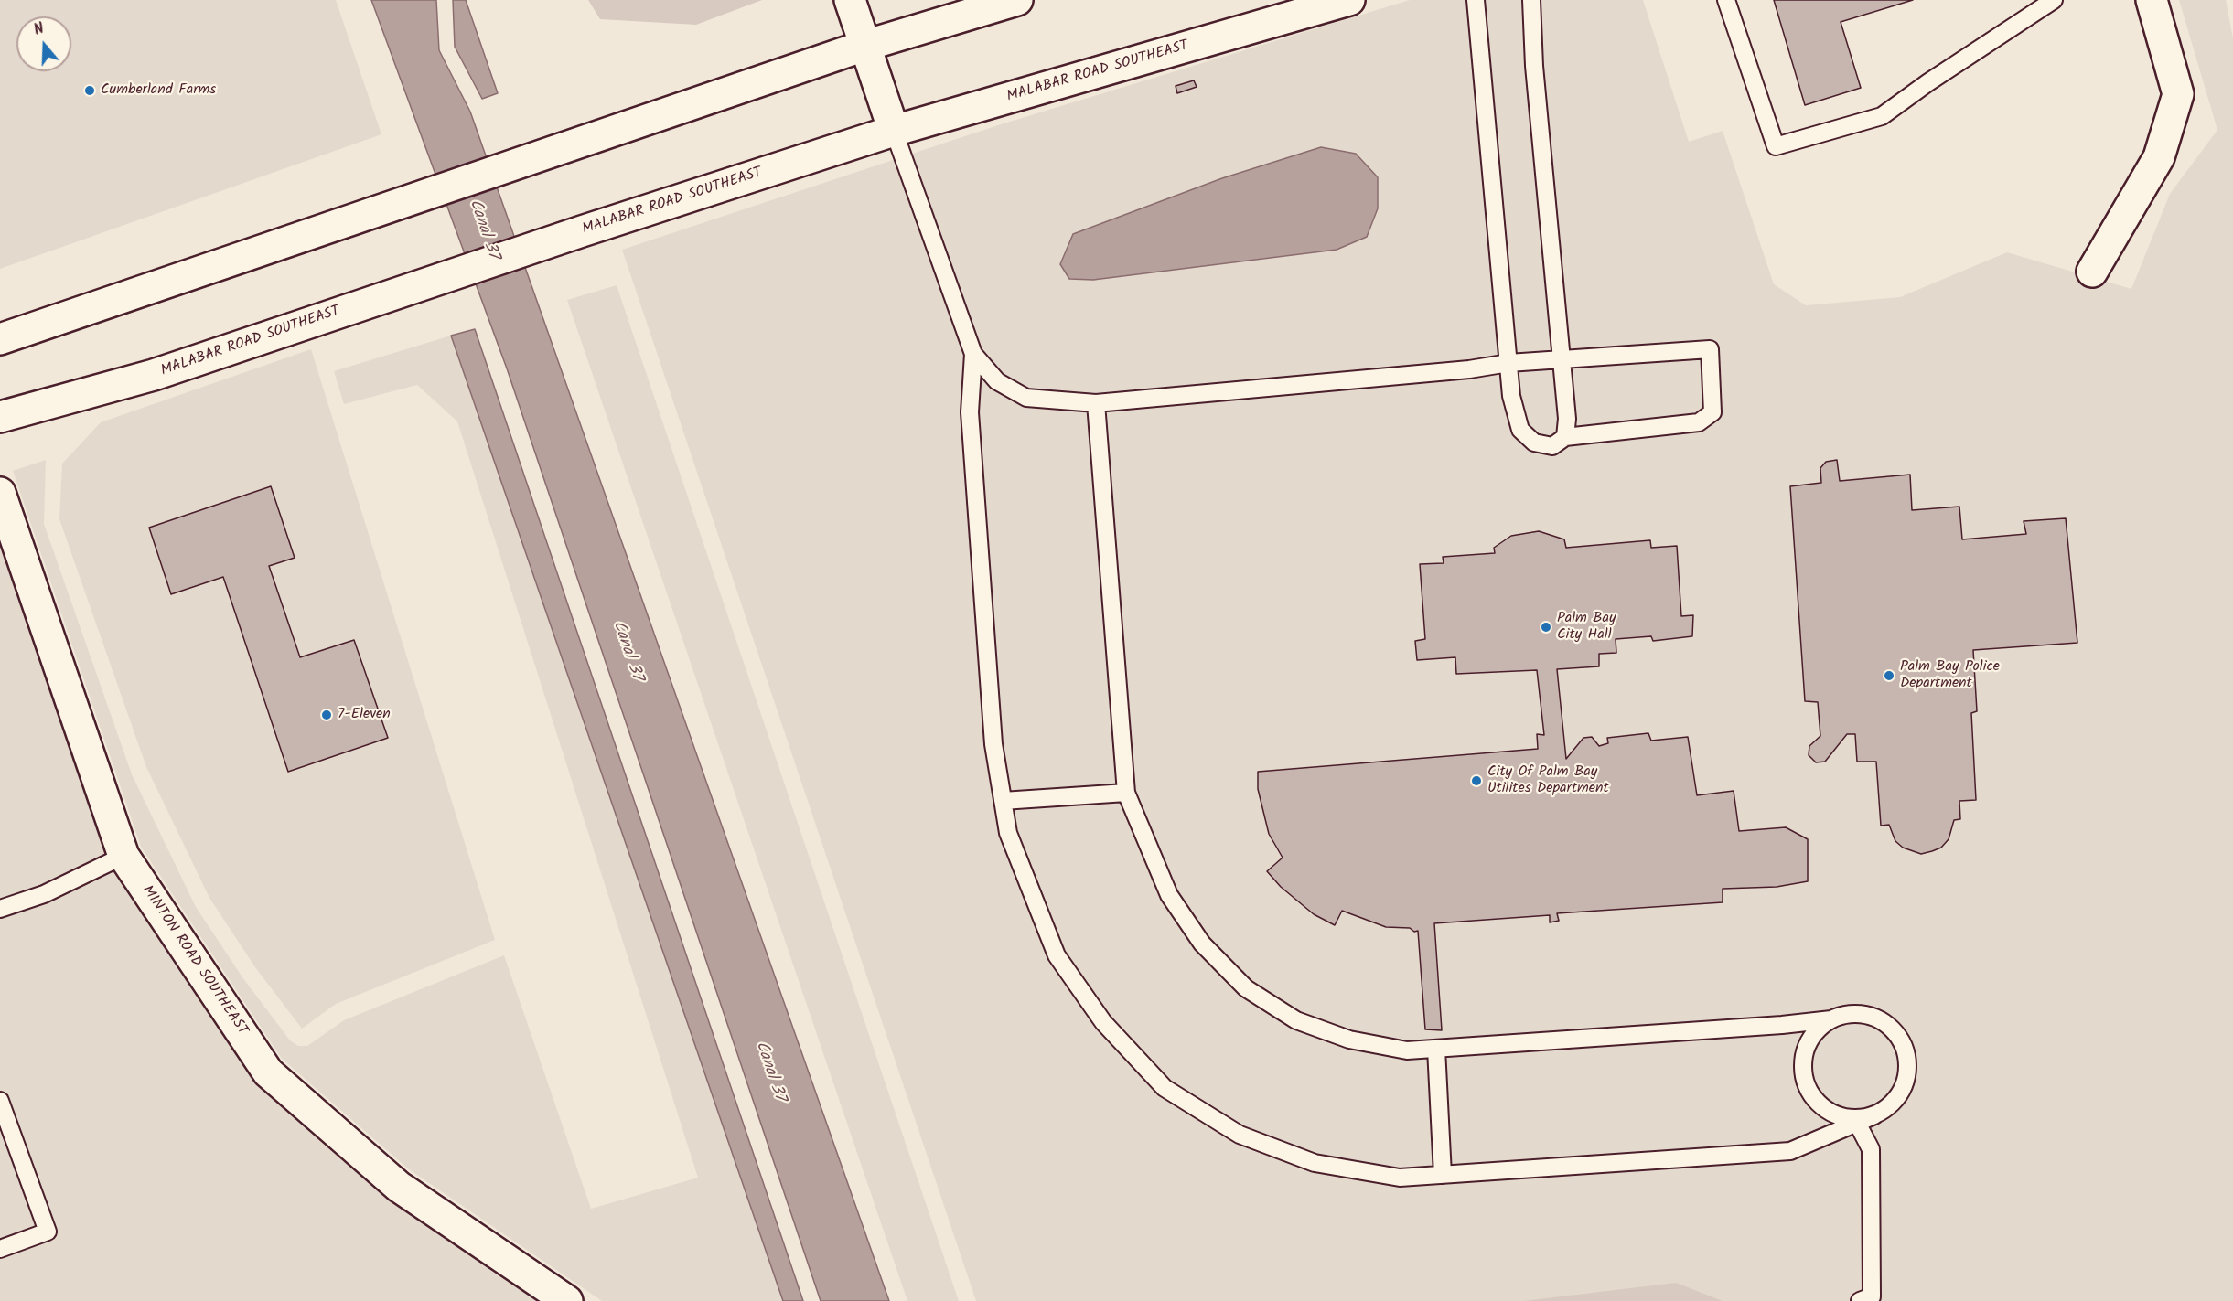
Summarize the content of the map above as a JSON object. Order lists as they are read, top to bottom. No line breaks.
{"streets":{"main road":["MALABAR ROAD SOUTHEAST","MINTON ROAD SOUTHEAST"]},"water":["Canal 37"],"places":["Cumberland Farms","Palm Bay City Hall","Palm Bay Police Department","7-Eleven","City Of Palm Bay Utilites Department"],"north":"top"}
